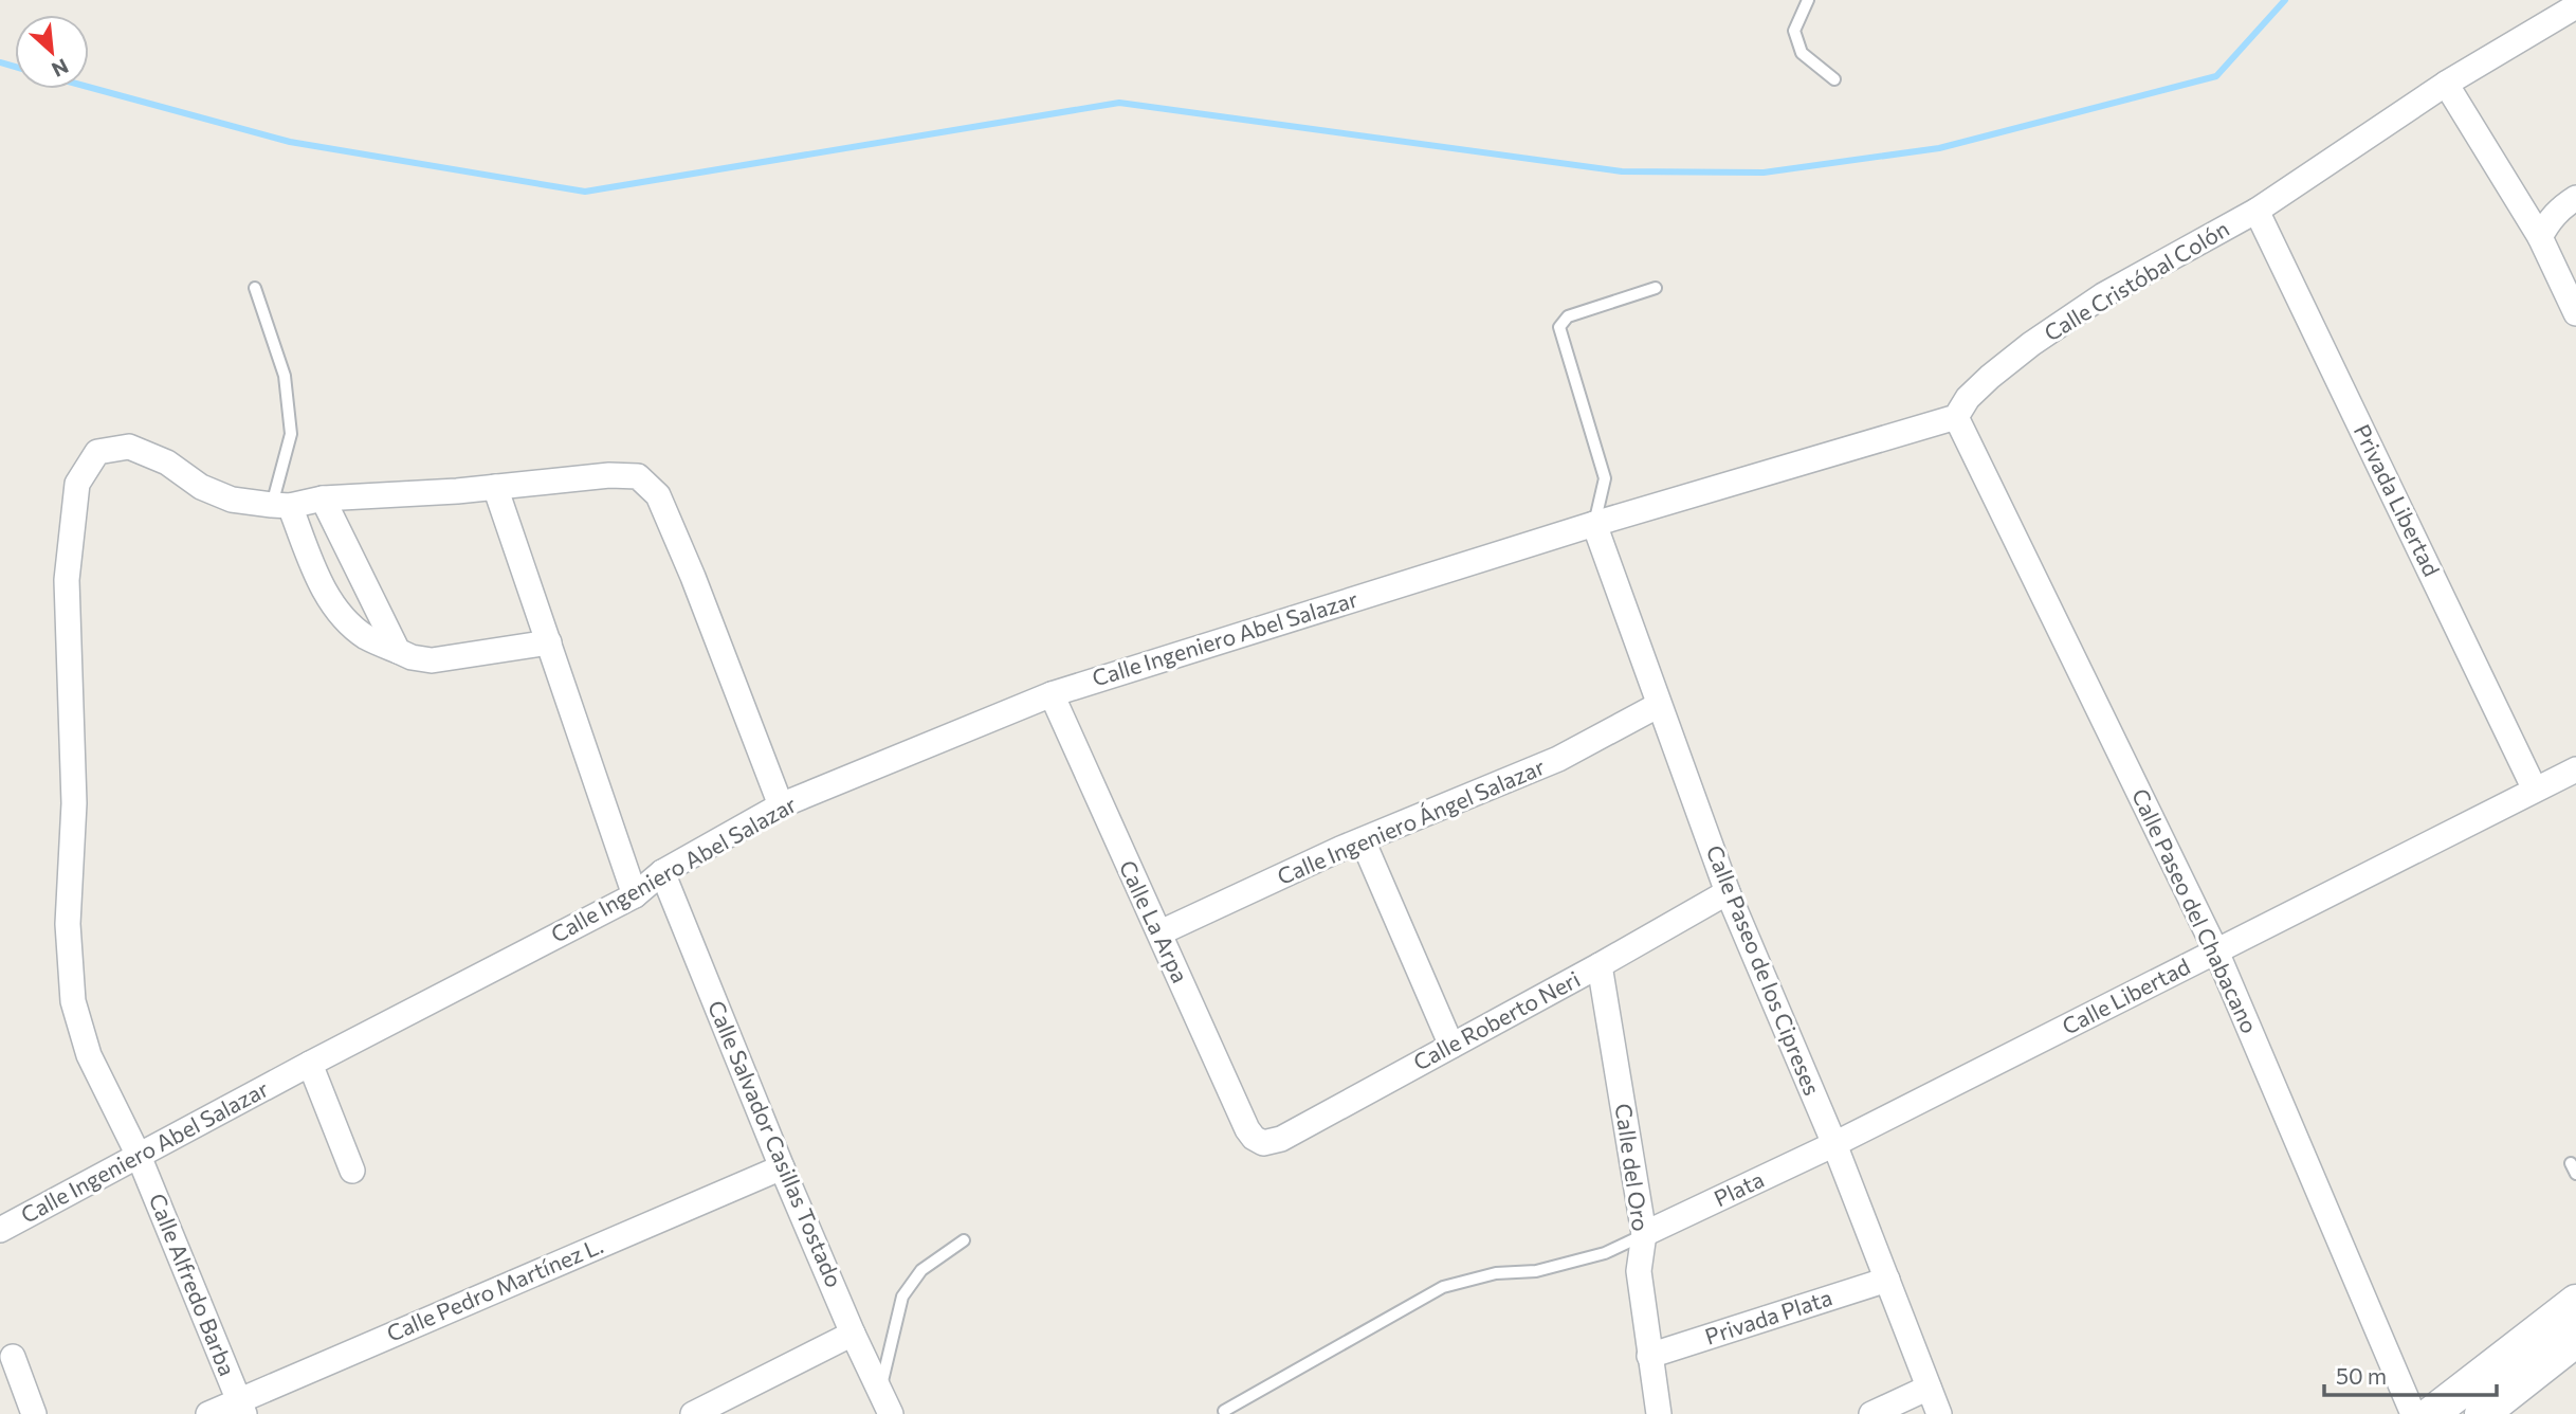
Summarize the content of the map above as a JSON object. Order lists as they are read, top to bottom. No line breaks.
{"streets":{"street":["Calle Cristóbal Colón","Privada Libertad","Calle Ingeniero Abel Salazar","Calle Ingeniero Ángel Salazar","Calle Paseo del Chabacano","Calle La Arpa","Calle Paseo de los Cipreses","Calle Libertad","Calle Roberto Neri","Calle Salvador Casillas Tostado","Calle del Oro","Plata","Calle Alfredo Barba","Calle Pedro Martínez L.","Privada Plata"]},"crossings":[["Calle Cristóbal Colón","Privada Libertad"],["Calle Cristóbal Colón","Calle Paseo del Chabacano"],["Privada Libertad","Calle Libertad"],["Calle Ingeniero Abel Salazar","Calle La Arpa"],["Calle Ingeniero Abel Salazar","Calle Paseo de los Cipreses"],["Calle Ingeniero Abel Salazar","Calle Salvador Casillas Tostado"],["Calle Ingeniero Abel Salazar","Calle Alfredo Barba"],["Calle Ingeniero Ángel Salazar","Calle La Arpa"],["Calle Ingeniero Ángel Salazar","Calle Paseo de los Cipreses"],["Calle Paseo del Chabacano","Calle Libertad"],["Calle La Arpa","Calle Roberto Neri"],["Calle Paseo de los Cipreses","Calle Libertad"],["Calle Paseo de los Cipreses","Calle Roberto Neri"],["Calle Paseo de los Cipreses","Plata"],["Calle Paseo de los Cipreses","Privada Plata"],["Calle Libertad","Plata"],["Calle Roberto Neri","Calle del Oro"],["Calle Salvador Casillas Tostado","Calle Pedro Martínez L."],["Calle del Oro","Plata"],["Calle del Oro","Privada Plata"],["Calle Alfredo Barba","Calle Pedro Martínez L."]],"scale_bar":"50 m","north":"bottom right"}
